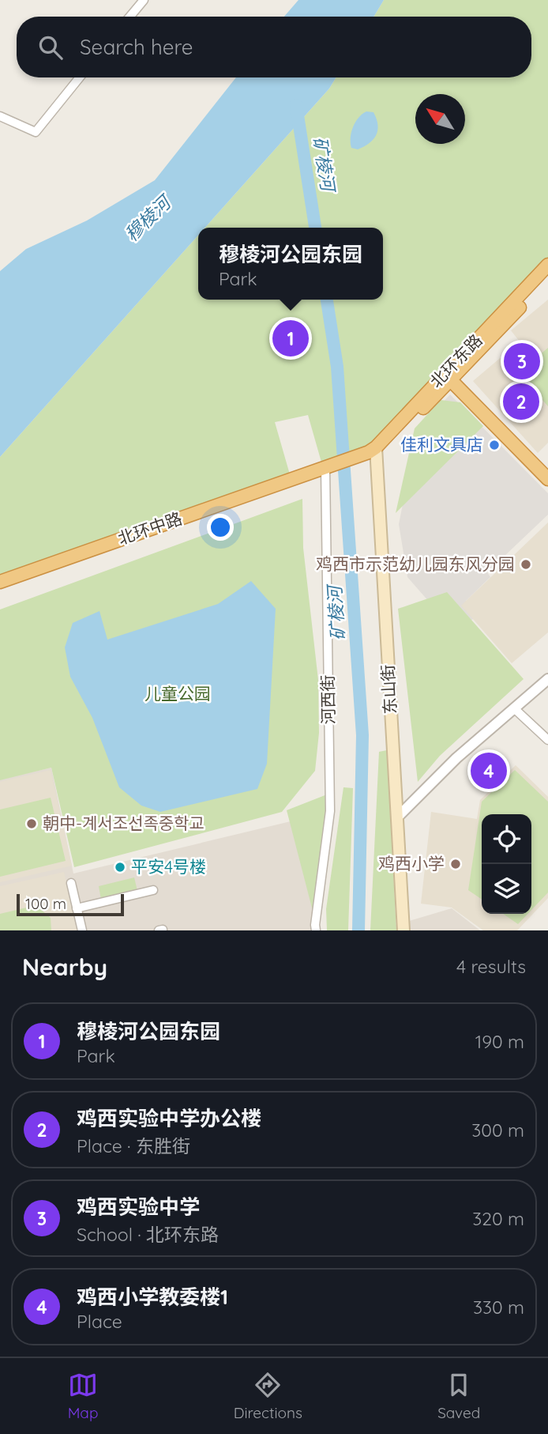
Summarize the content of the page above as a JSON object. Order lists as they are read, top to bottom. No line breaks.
{"streets":{"highway":["北环东路","北环中路"],"main road":["东山街"],"street":["河西街"]},"crossings":[["北环东路","北环中路"],["北环东路","东山街"],["北环中路","河西街"]],"water":["矿棱河","穆棱河"],"parks":["儿童公园"],"places":["佳利文具店","鸡西市示范幼儿园东风分园","朝中-계서조선족중학교","鸡西小学","平安4号楼"],"scale_bar":"100 m","north":"top left","page":{"search":"Search here","popup":["穆棱河公园东园","Park"],"pins":["1","3","2","4"],"scale":"100 m","heading":["Nearby","4 results"],"list":[{"mark":"1","name":"穆棱河公园东园","note":"Park","value":"190 m"},{"mark":"2","name":"鸡西实验中学办公楼","note":"Place · 东胜街","value":"300 m"},{"mark":"3","name":"鸡西实验中学","note":"School · 北环东路","value":"320 m"},{"mark":"4","name":"鸡西小学教委楼1","note":"Place","value":"330 m"}],"nav":["Map","Directions","Saved"]}}
